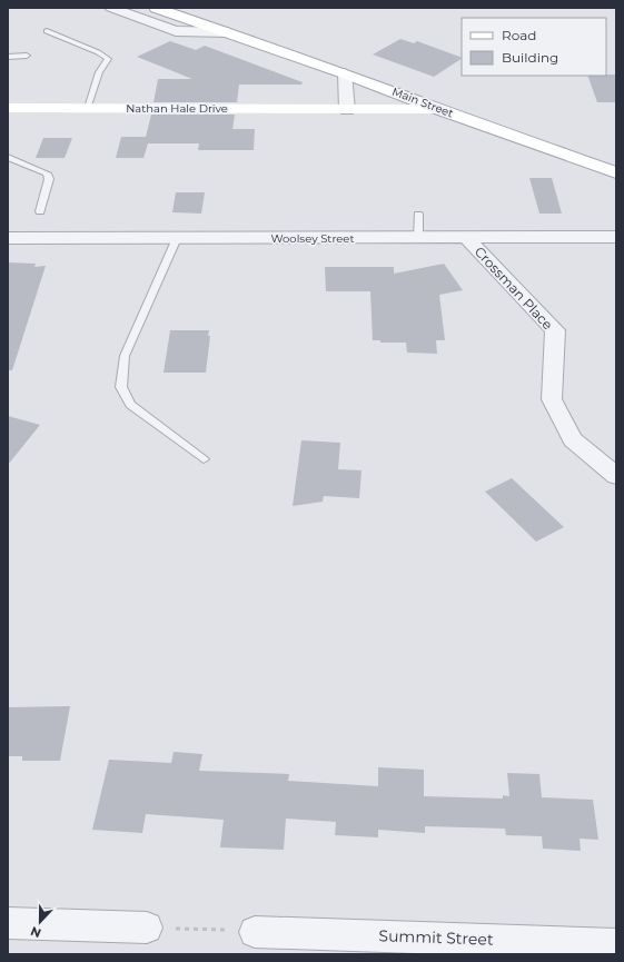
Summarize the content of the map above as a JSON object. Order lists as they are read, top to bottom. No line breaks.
{"streets":{"main road":["Main Street","Nathan Hale Drive"],"street":["Woolsey Street","Crossman Place","Summit Street"]},"crossings":[["Main Street","Nathan Hale Drive"],["Woolsey Street","Crossman Place"]],"legend":["Road","Building"],"north":"bottom"}
